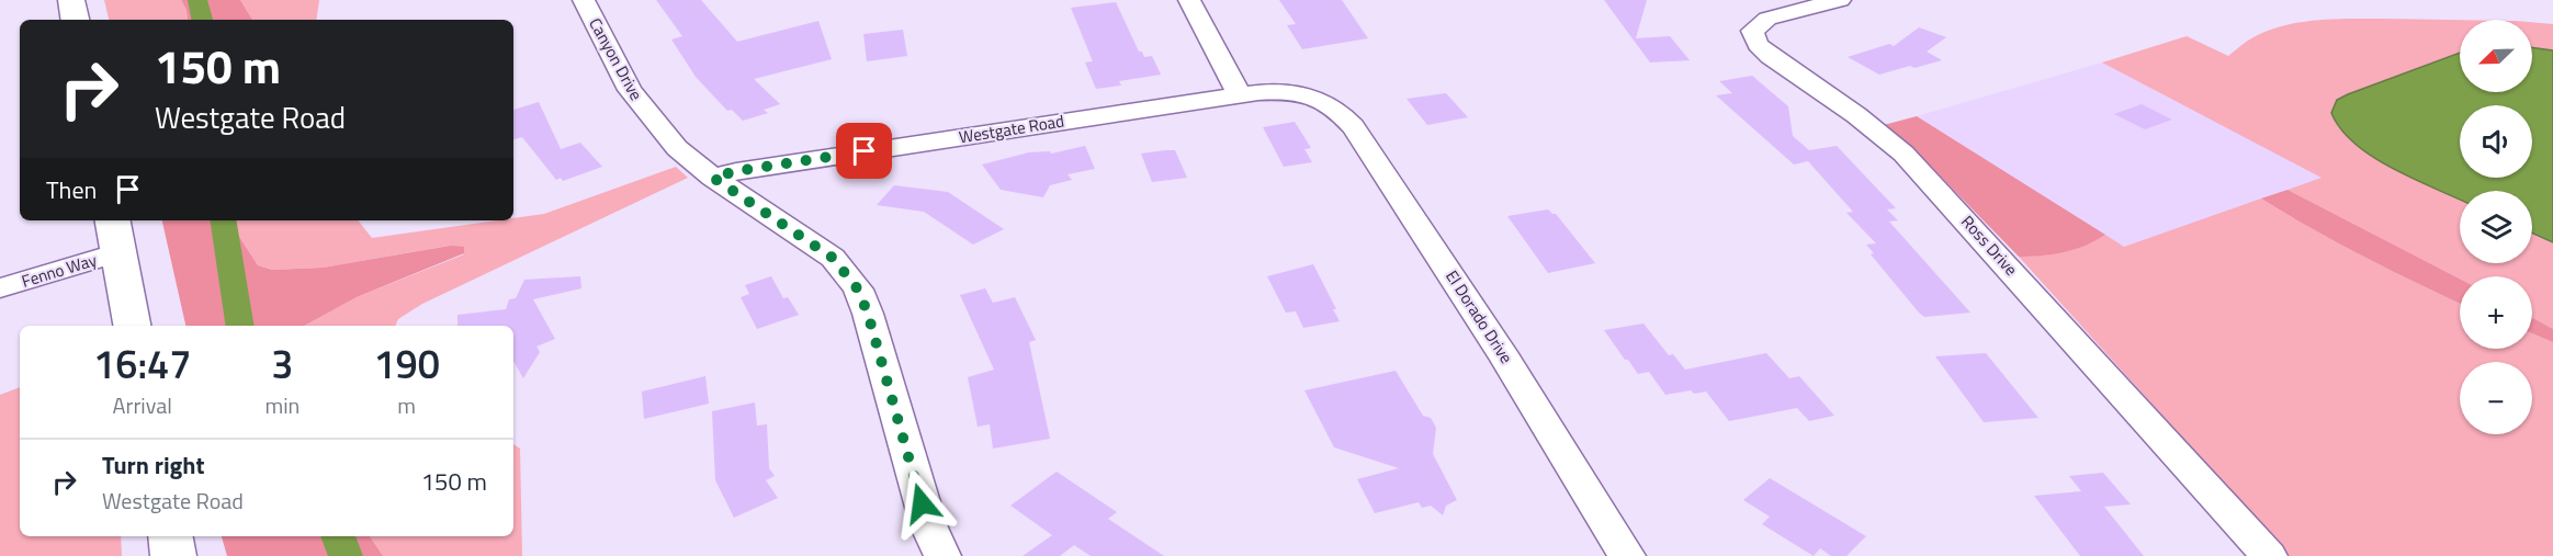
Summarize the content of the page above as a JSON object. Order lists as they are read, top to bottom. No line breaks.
{"streets":{"street":["Canyon Drive","Westgate Road","Ross Drive","Fenno Way","El Dorado Drive"]},"crossings":[["Canyon Drive","Westgate Road"],["Westgate Road","El Dorado Drive"]],"north":"bottom left","page":{"map_buttons":["+","−"],"turn":["150 m","Westgate Road"],"then":"Then","eta":["16:47","Arrival","3","min","190","m"],"list":[{"name":"Turn right","note":"Westgate Road","value":"150 m"}]}}
